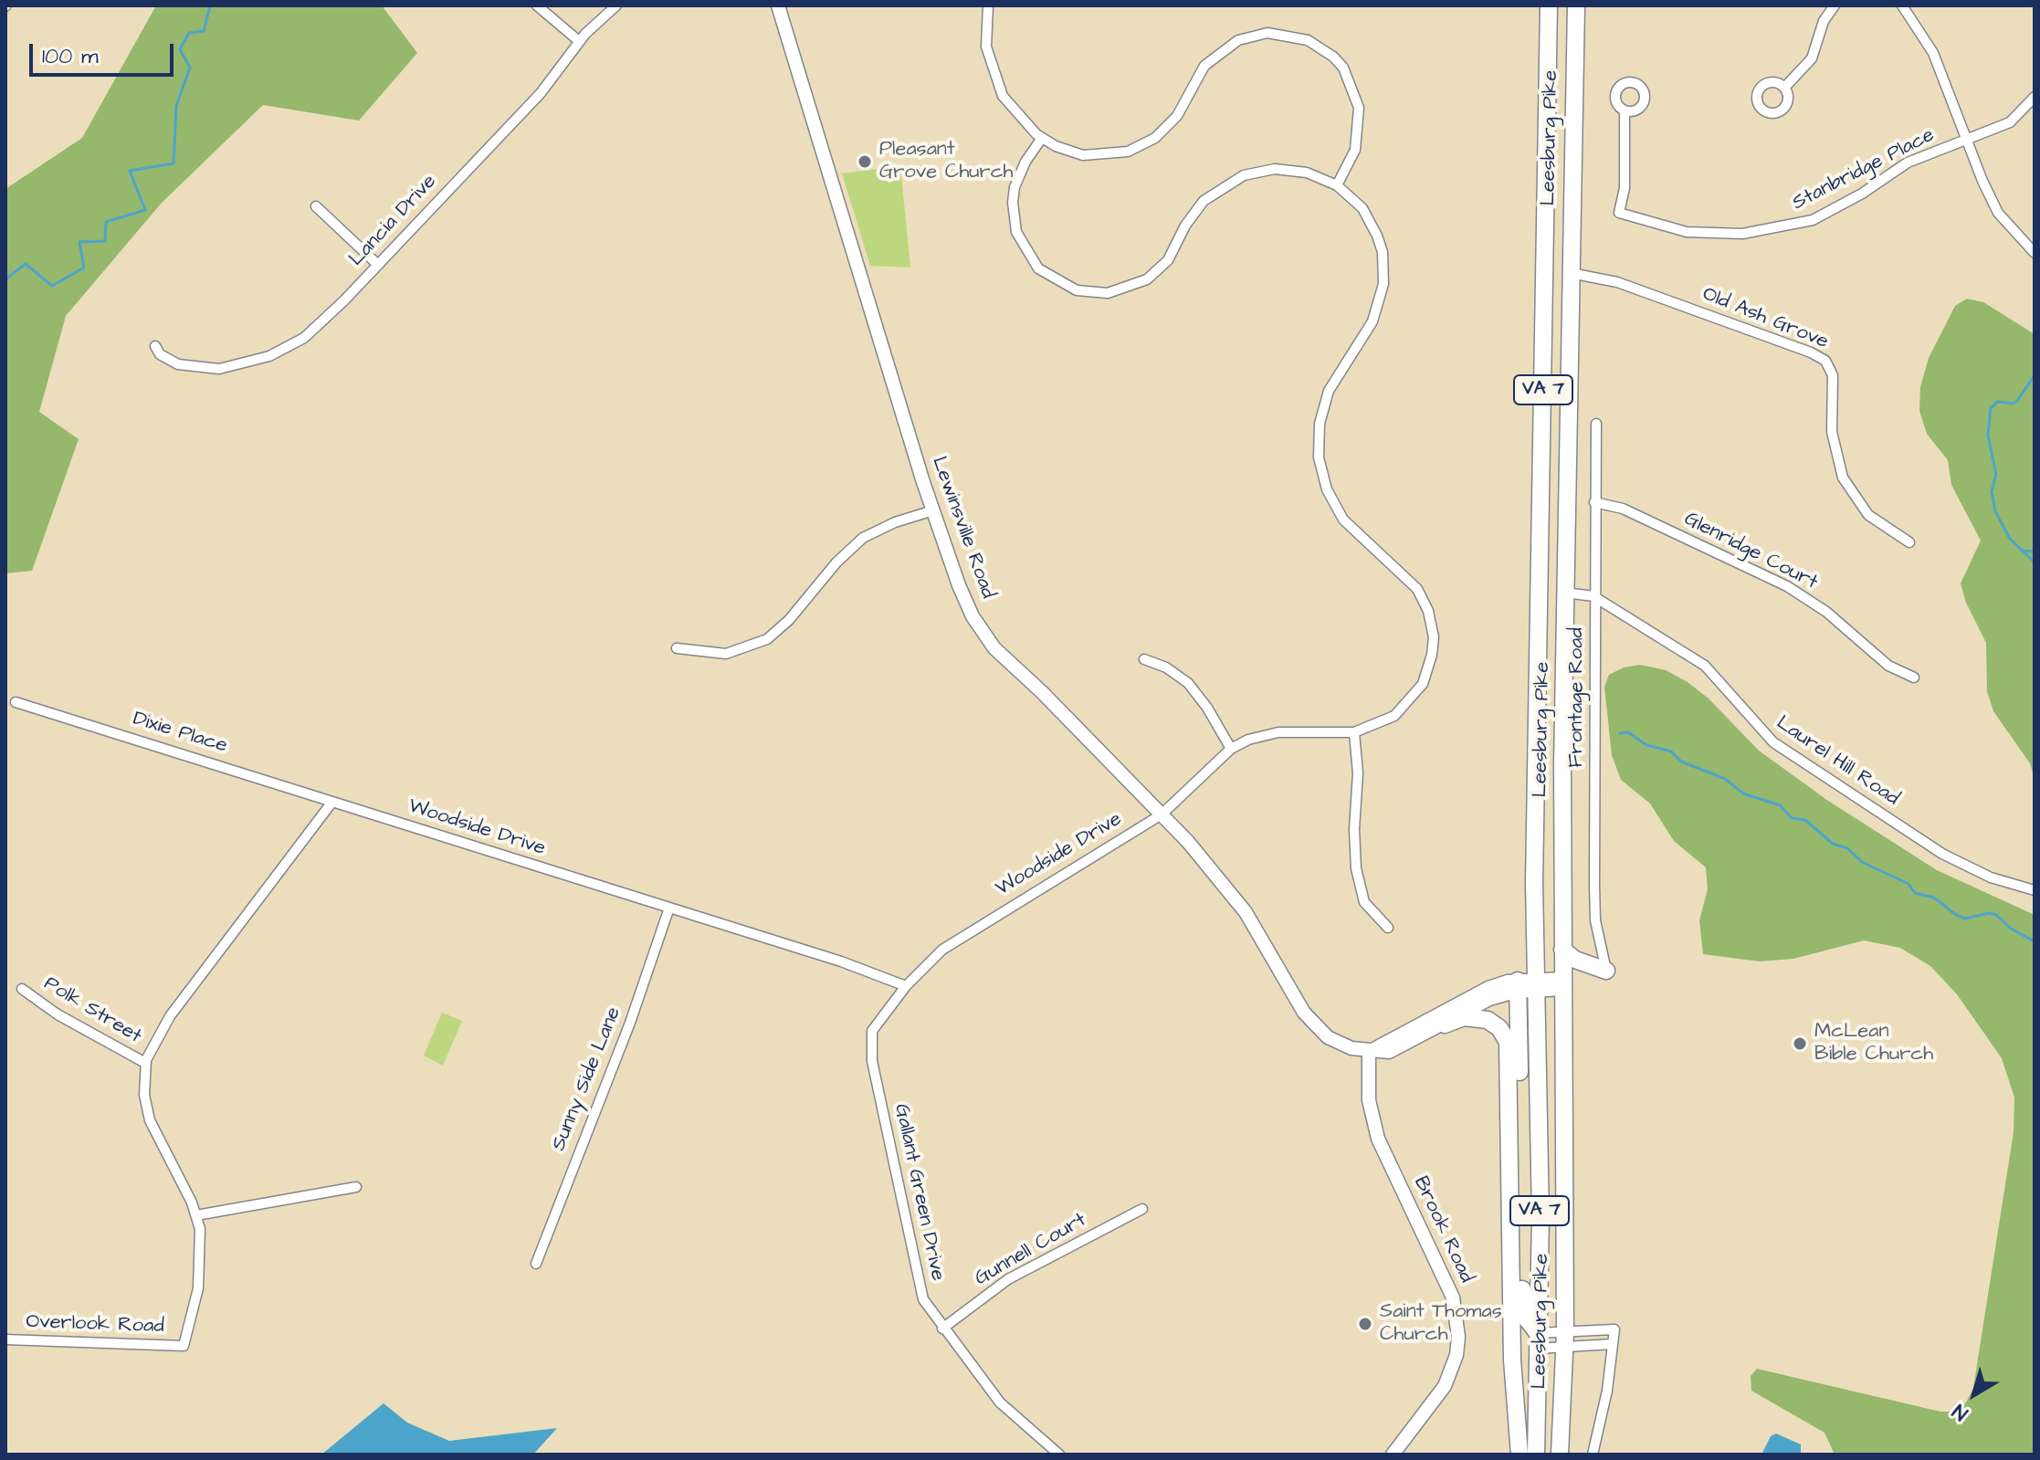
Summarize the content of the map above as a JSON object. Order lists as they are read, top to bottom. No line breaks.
{"streets":{"highway":["Leesburg Pike","VA 7"],"main road":["Lewinsville Road","Brook Road"],"street":["Stanbridge Place","Lancia Drive","Old Ash Grove","Glenridge Court","Frontage Road","Dixie Place","Laurel Hill Road","Woodside Drive","Polk Street","Sunny Side Lane","Gallant Green Drive","Gunnell Court","Overlook Road"]},"crossings":[["Leesburg Pike","Old Ash Grove"],["Leesburg Pike","Lewinsville Road"],["Leesburg Pike","Laurel Hill Road"],["Lewinsville Road","Woodside Drive"],["Lewinsville Road","Brook Road"],["Glenridge Court","Frontage Road"],["Frontage Road","Laurel Hill Road"],["Dixie Place","Woodside Drive"],["Woodside Drive","Sunny Side Lane"],["Woodside Drive","Gallant Green Drive"],["Gallant Green Drive","Gunnell Court"]],"places":["Pleasant Grove Church","McLean Bible Church","Saint Thomas Church"],"scale_bar":"100 m","north":"bottom left"}
